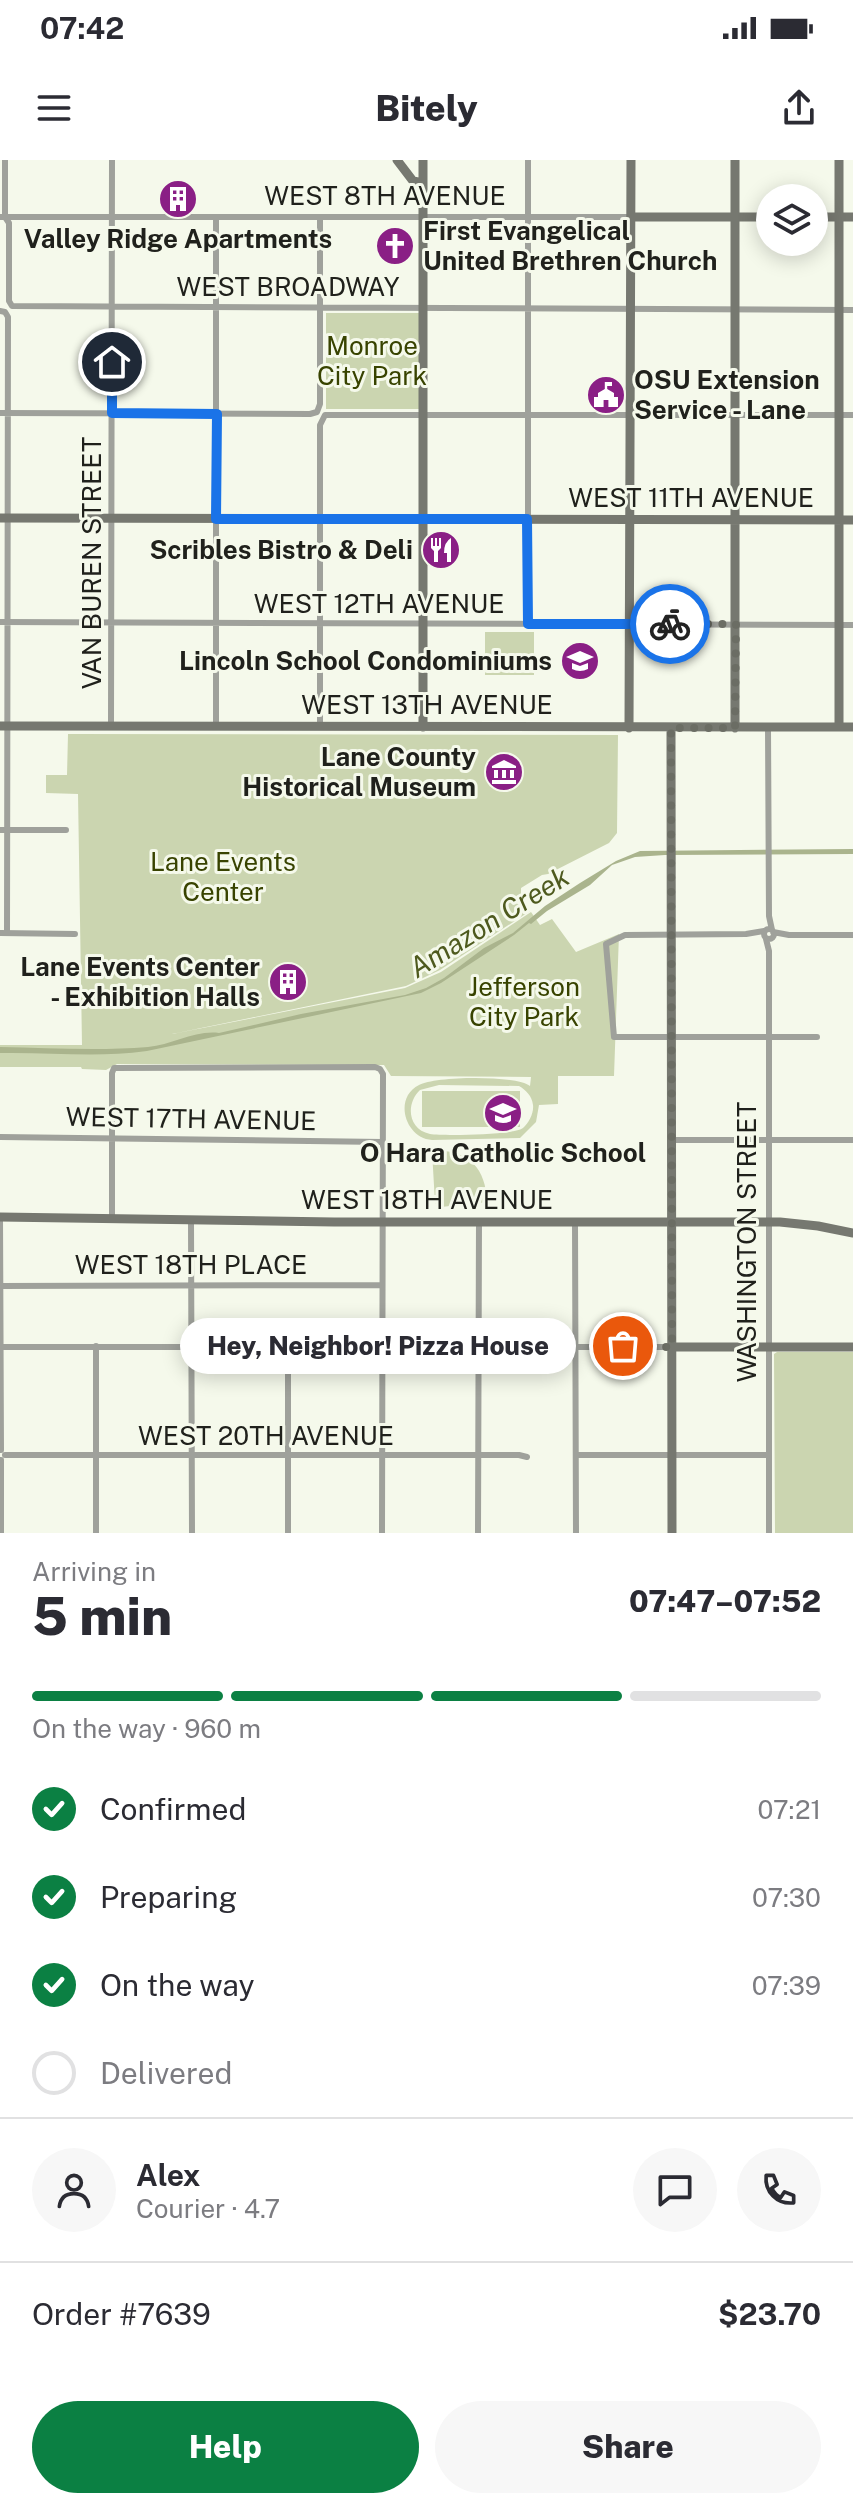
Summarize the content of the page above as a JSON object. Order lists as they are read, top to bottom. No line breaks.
{"streets":{"main road":["WEST 8TH AVENUE","WEST 11TH AVENUE","WEST 13TH AVENUE","WEST 18TH AVENUE"],"street":["WEST BROADWAY","VAN BUREN STREET","WEST 12TH AVENUE","WEST 17TH AVENUE","WASHINGTON STREET","WEST 18TH PLACE","WEST 20TH AVENUE"]},"crossings":[["WEST 8TH AVENUE","WEST BROADWAY"],["WEST 8TH AVENUE","VAN BUREN STREET"],["WEST BROADWAY","VAN BUREN STREET"],["WEST 11TH AVENUE","VAN BUREN STREET"],["VAN BUREN STREET","WEST 12TH AVENUE"],["VAN BUREN STREET","WEST 13TH AVENUE"],["WEST 13TH AVENUE","WASHINGTON STREET"],["WEST 18TH AVENUE","WASHINGTON STREET"]],"water":["Amazon Creek"],"parks":["Monroe City Park","Lane Events Center","Jefferson City Park"],"places":{"building":["Valley Ridge Apartments","Lane Events Center - Exhibition Halls"],"church":["First Evangelical United Brethren Church"],"public building":["OSU Extension Service - Lane"],"restaurant":["Scribles Bistro & Deli"],"school or university":["Lincoln School Condominiums","O Hara Catholic School"],"museum":["Lane County Historical Museum"],"other":["Hey, Neighbor! Pizza House"]},"page":{"status":"07:42","header":"Bitely","bubble":"Hey, Neighbor! Pizza House","heading":["5 min","Arriving in","07:47–07:52"],"panel":["Alex","Courier · 4.7","Order #7639","$23.70"],"bar":"On the way · 960 m","list":[["Confirmed","07:21"],["Preparing","07:30"],["On the way","07:39"],"Delivered"],"buttons":["Help","Share"]}}
